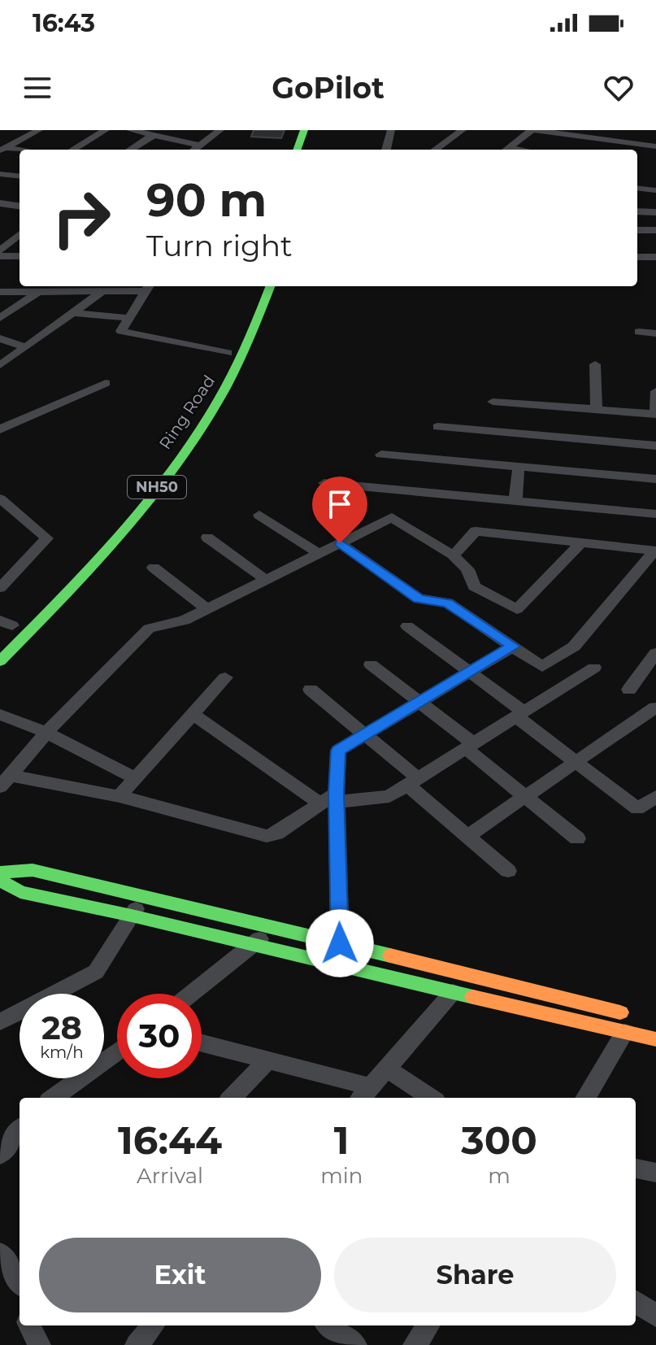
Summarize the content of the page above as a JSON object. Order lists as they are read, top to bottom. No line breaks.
{"streets":{"main road":["Ring Road","NH50"]},"page":{"status":"16:43","header":"GoPilot","turn":["90 m","Turn right"],"speed":"28 km/h","limit":"30","eta":["16:44","Arrival","1","min","300","m"],"buttons":["Exit","Share"]}}
